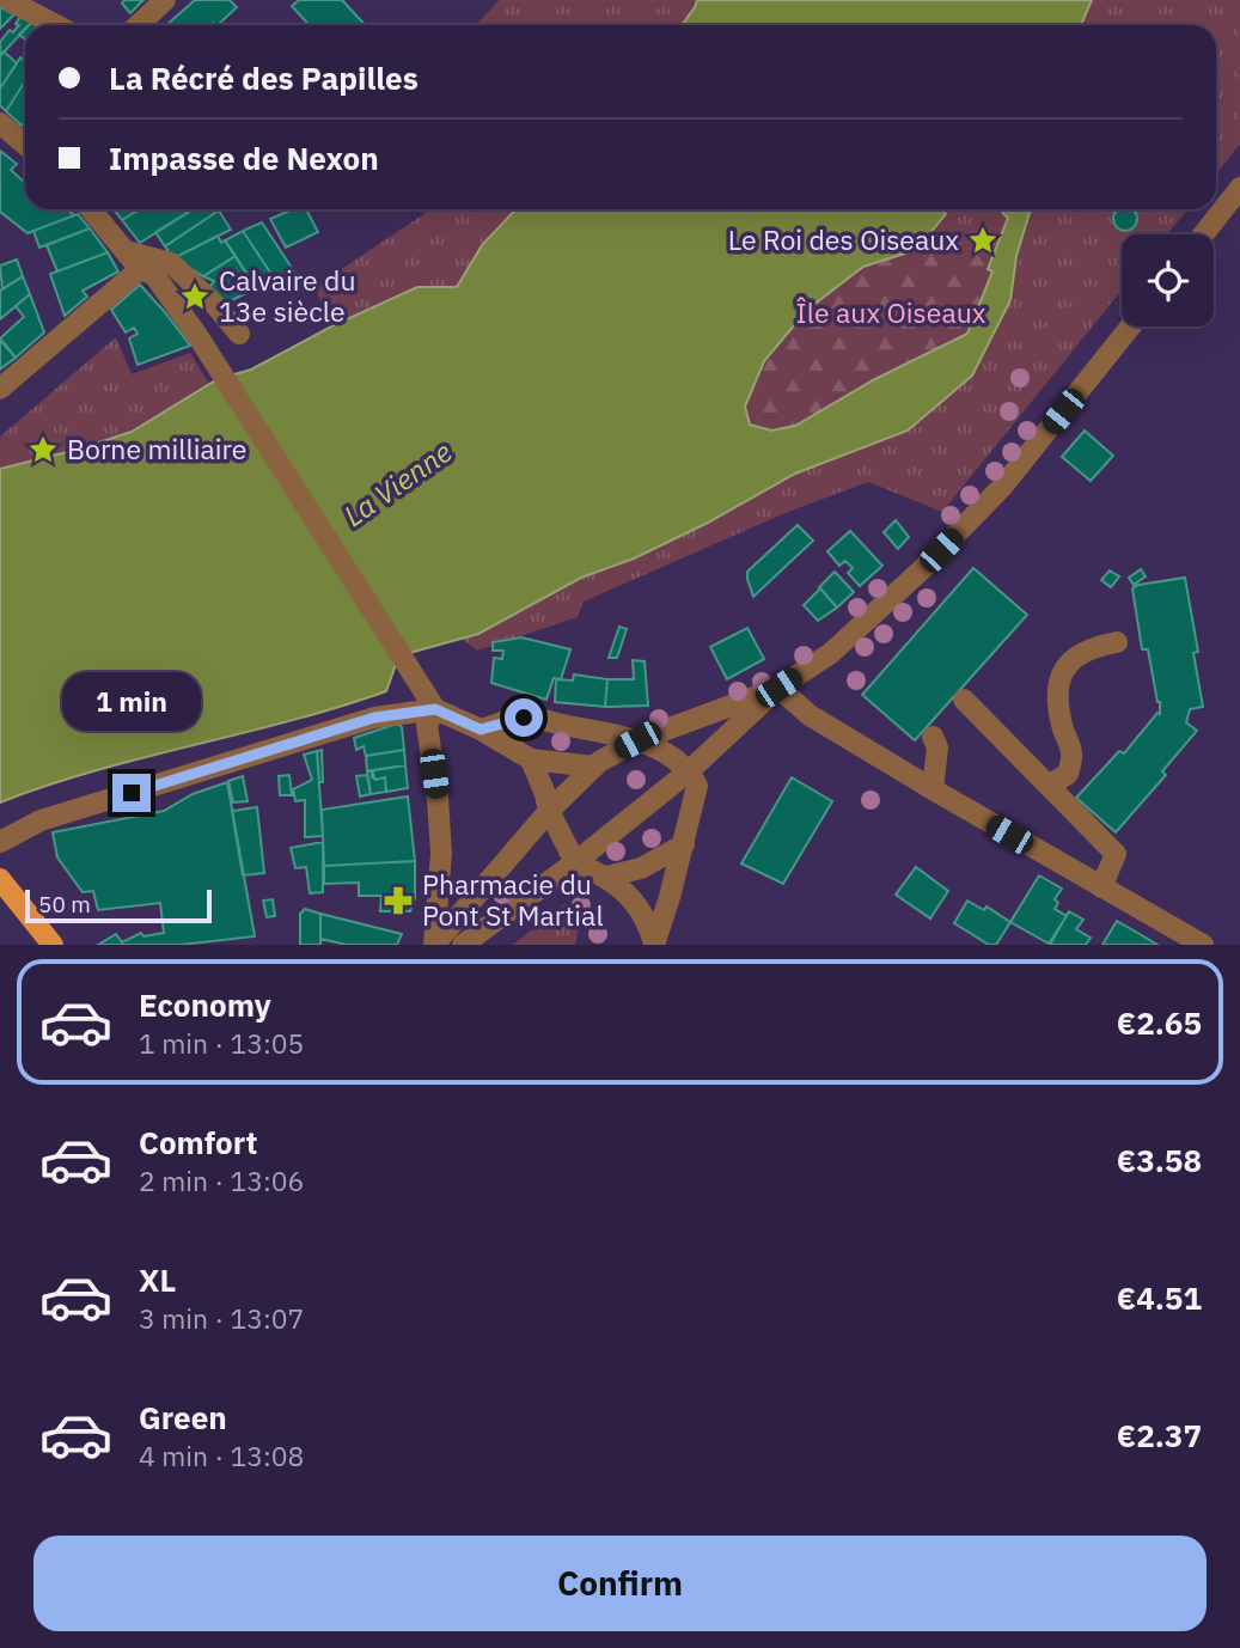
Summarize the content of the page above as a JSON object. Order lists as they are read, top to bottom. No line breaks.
{"water":["La Vienne"],"parks":["Île aux Oiseaux"],"places":{"place":["Le Roi des Oiseaux","Calvaire du 13e siècle","Borne milliaire"],"pharmacy":["Pharmacie du Pont St Martial"]},"scale_bar":"50 m","page":{"banner":["La Récré des Papilles","Impasse de Nexon"],"bubble":"1 min","scale":"50 m","list":[{"name":"Economy","note":"1 min · 13:05","value":"€2.65"},{"name":"Comfort","note":"2 min · 13:06","value":"€3.58"},{"name":"XL","note":"3 min · 13:07","value":"€4.51"},{"name":"Green","note":"4 min · 13:08","value":"€2.37"}],"buttons":"Confirm"}}
